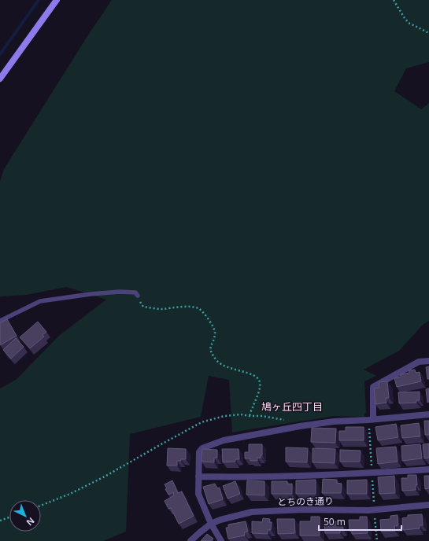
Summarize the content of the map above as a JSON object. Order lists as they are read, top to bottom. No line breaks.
{"streets":{"street":["とちのき通り"]},"districts":["鳩ヶ丘四丁目"],"scale_bar":"50 m","north":"bottom right"}
